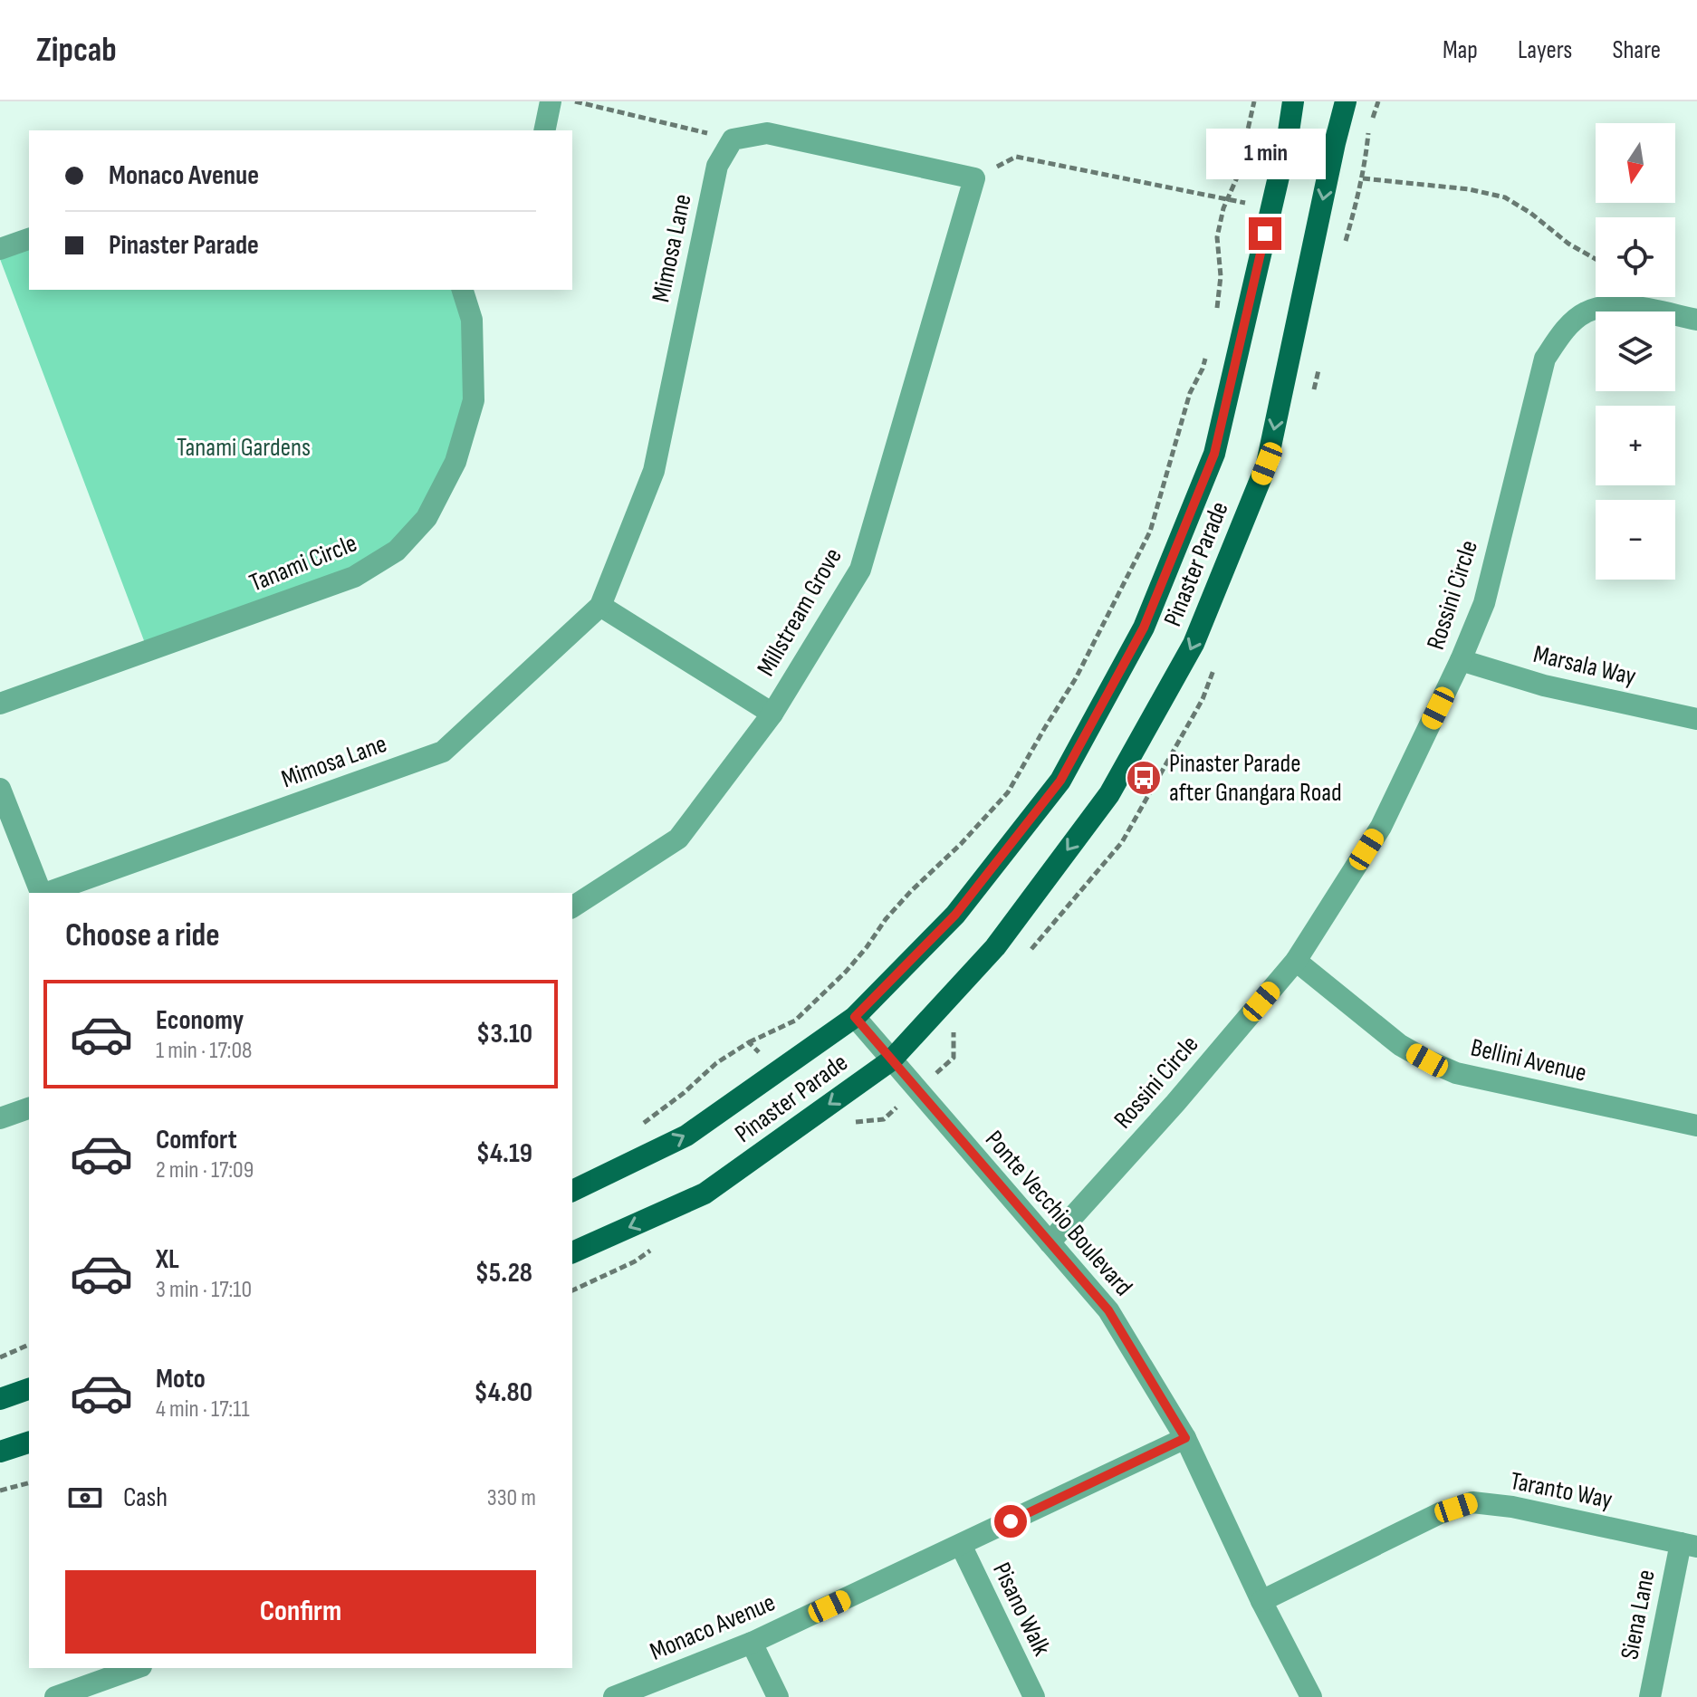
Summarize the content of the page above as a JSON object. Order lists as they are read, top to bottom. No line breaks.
{"streets":{"main road":["Pinaster Parade"],"street":["Mimosa Lane","Tanami Circle","Rossini Circle","Millstream Grove","Marsala Way","Bellini Avenue","Ponte Vecchio Boulevard","Taranto Way","Pisano Walk","Siena Lane","Monaco Avenue"]},"crossings":[["Pinaster Parade","Ponte Vecchio Boulevard"],["Rossini Circle","Marsala Way"],["Rossini Circle","Bellini Avenue"],["Rossini Circle","Ponte Vecchio Boulevard"],["Ponte Vecchio Boulevard","Taranto Way"],["Ponte Vecchio Boulevard","Monaco Avenue"],["Taranto Way","Siena Lane"],["Pisano Walk","Monaco Avenue"]],"parks":["Tanami Gardens"],"places":{"bus stop":["Pinaster Parade after Gnangara Road"]},"north":"bottom","page":{"header":"Zipcab","nav":["Map","Layers","Share"],"map_buttons":["+","−"],"bubble":"1 min","banner":["Monaco Avenue","Pinaster Parade"],"heading":"Choose a ride","list":[{"name":"Economy","note":"1 min · 17:08","value":"$3.10"},{"name":"Comfort","note":"2 min · 17:09","value":"$4.19"},{"name":"XL","note":"3 min · 17:10","value":"$5.28"},{"name":"Moto","note":"4 min · 17:11","value":"$4.80"}],"pay":["Cash","330 m"],"buttons":"Confirm"}}
